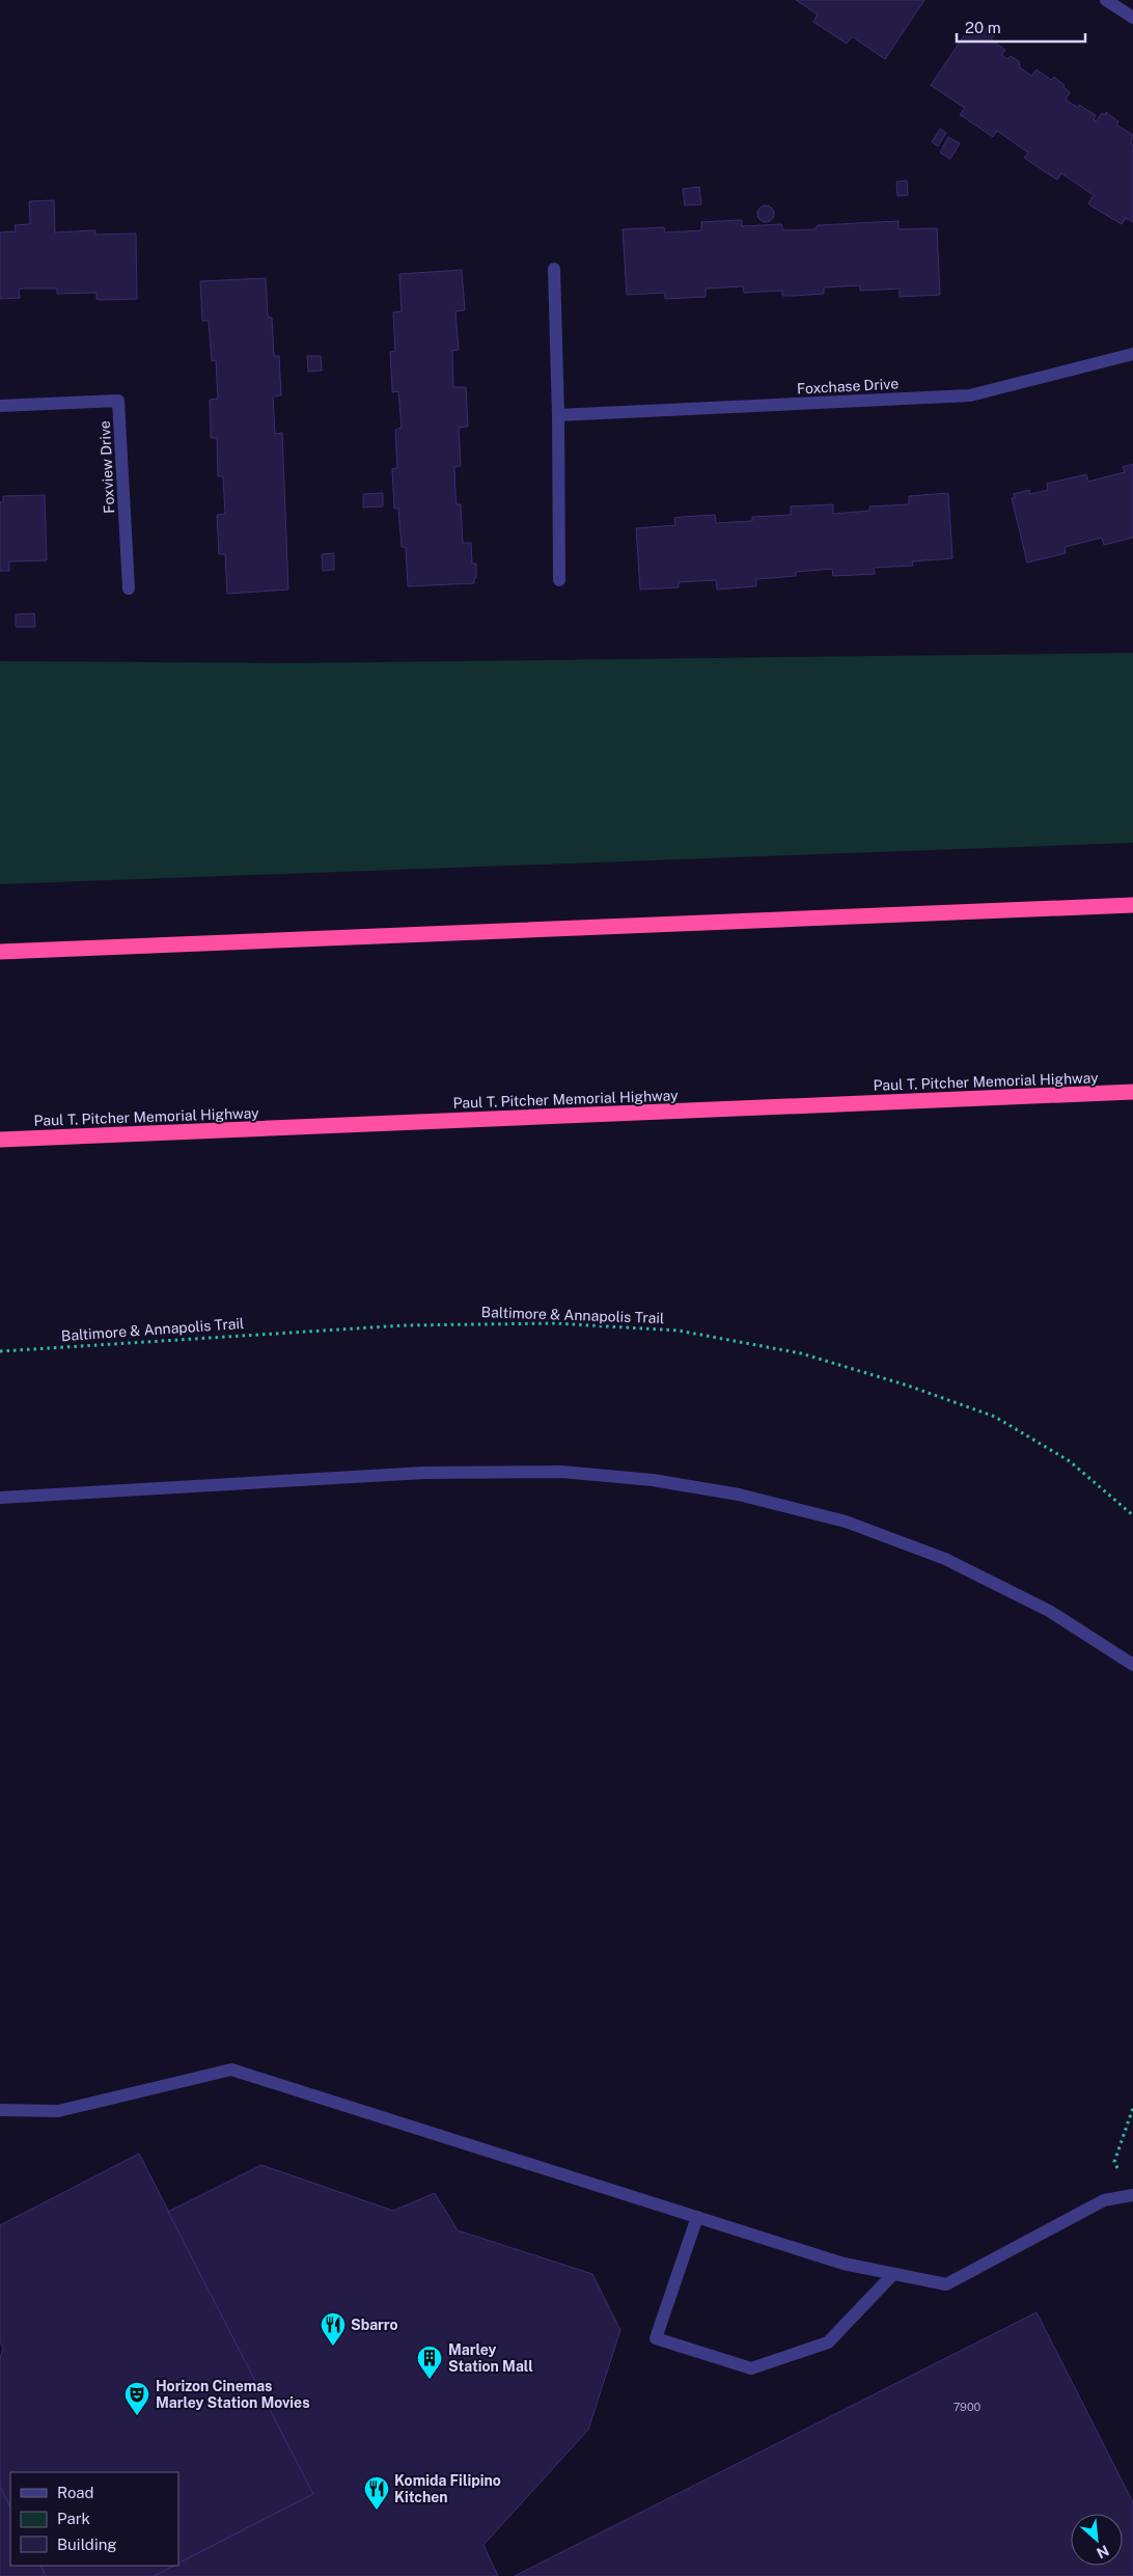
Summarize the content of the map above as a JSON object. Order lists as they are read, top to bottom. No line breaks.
{"streets":{"highway":["Paul T. Pitcher Memorial Highway"],"street":["Foxchase Drive","Foxview Drive"],"path":["Baltimore & Annapolis Trail"]},"places":{"restaurant":["Sbarro","Komida Filipino Kitchen"],"building":["Marley Station Mall"],"theatre":["Horizon Cinemas Marley Station Movies"]},"house_numbers":["7900"],"legend":["Road","Park","Building"],"scale_bar":"20 m","north":"bottom right"}
